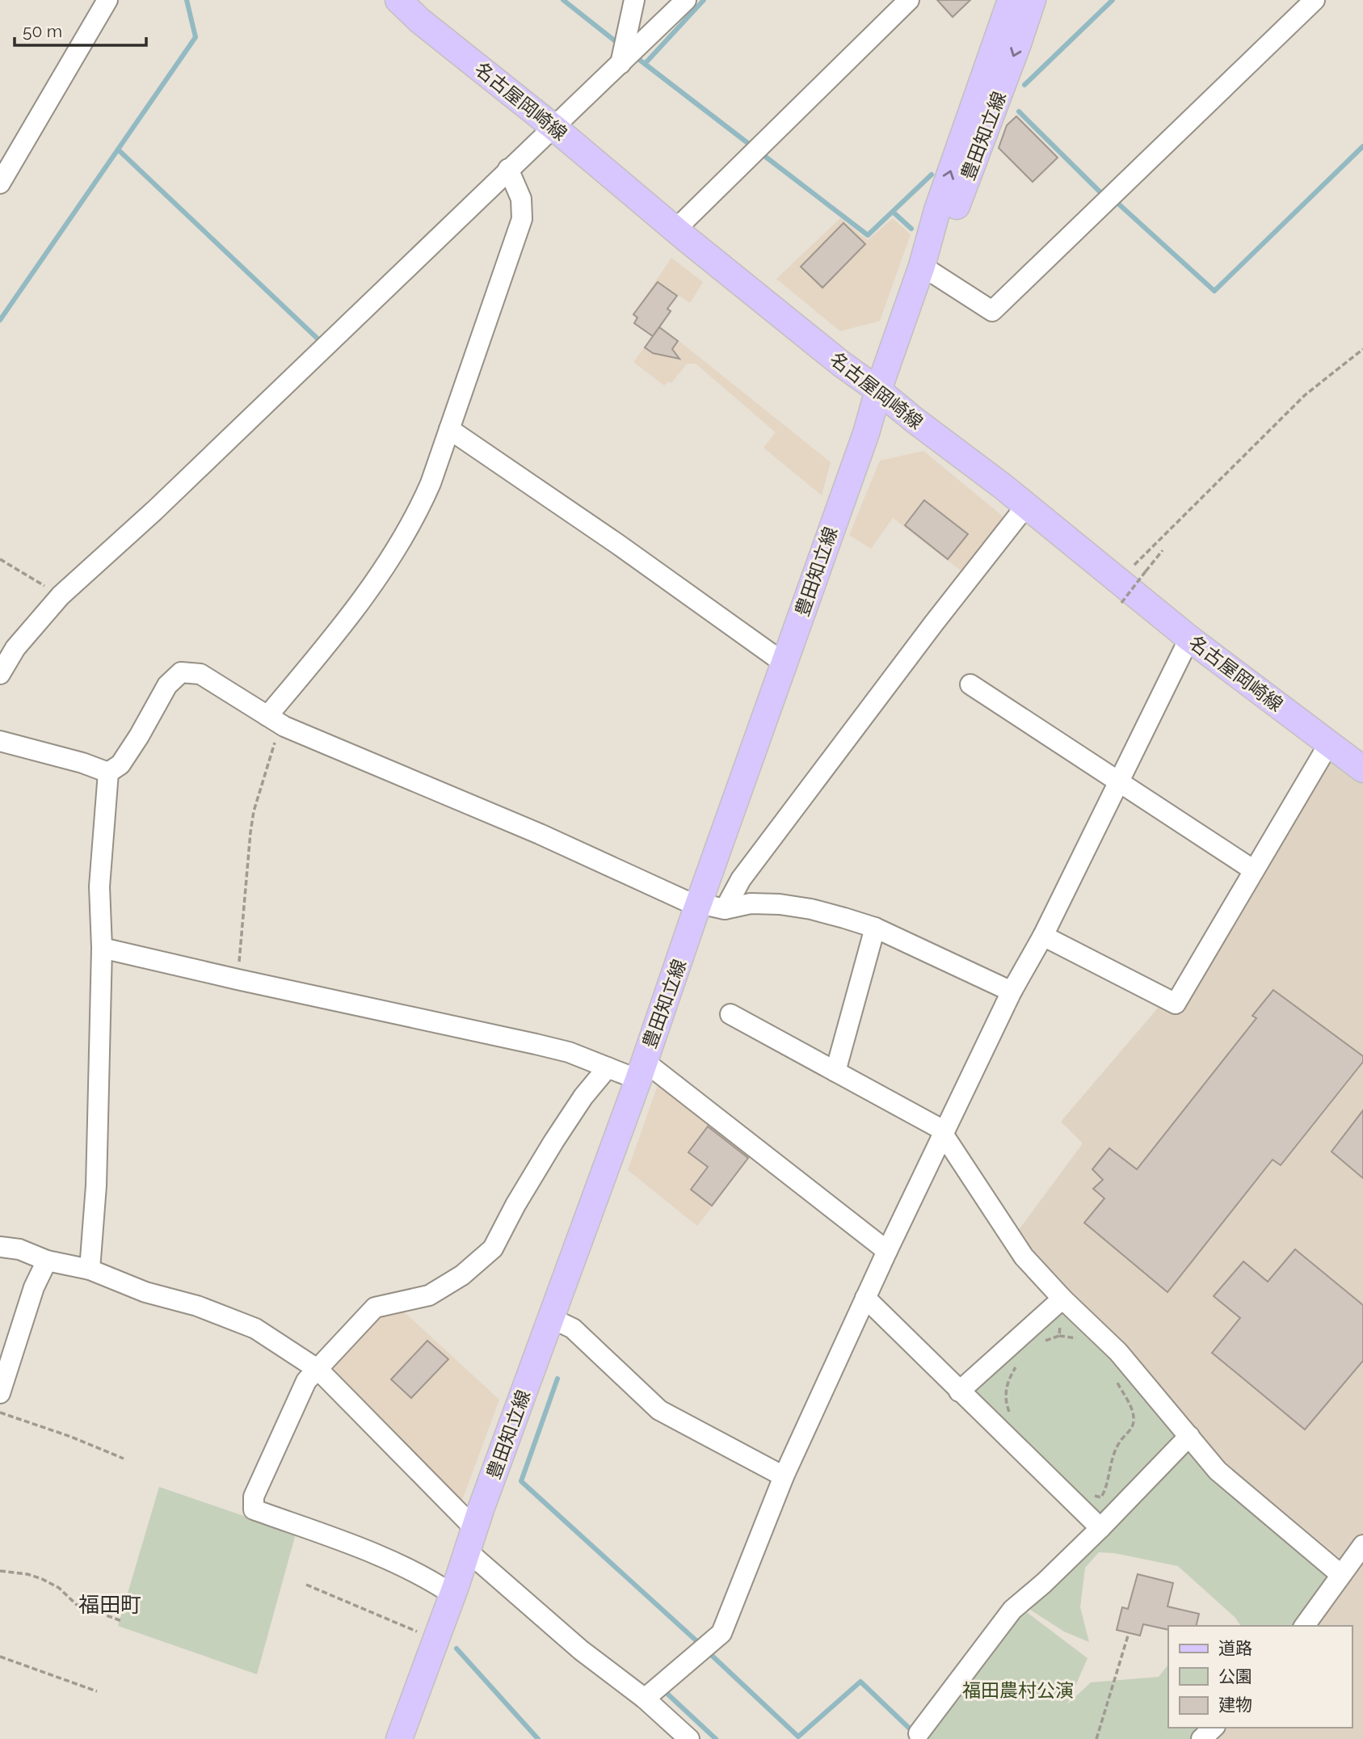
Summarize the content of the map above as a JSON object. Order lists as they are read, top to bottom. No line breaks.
{"streets":{"main road":["名古屋岡崎線","豊田知立線"]},"crossings":[["名古屋岡崎線","豊田知立線"]],"districts":["福田町"],"parks":["福田農村公演"],"legend":["道路","公園","建物"],"scale_bar":"50 m"}
